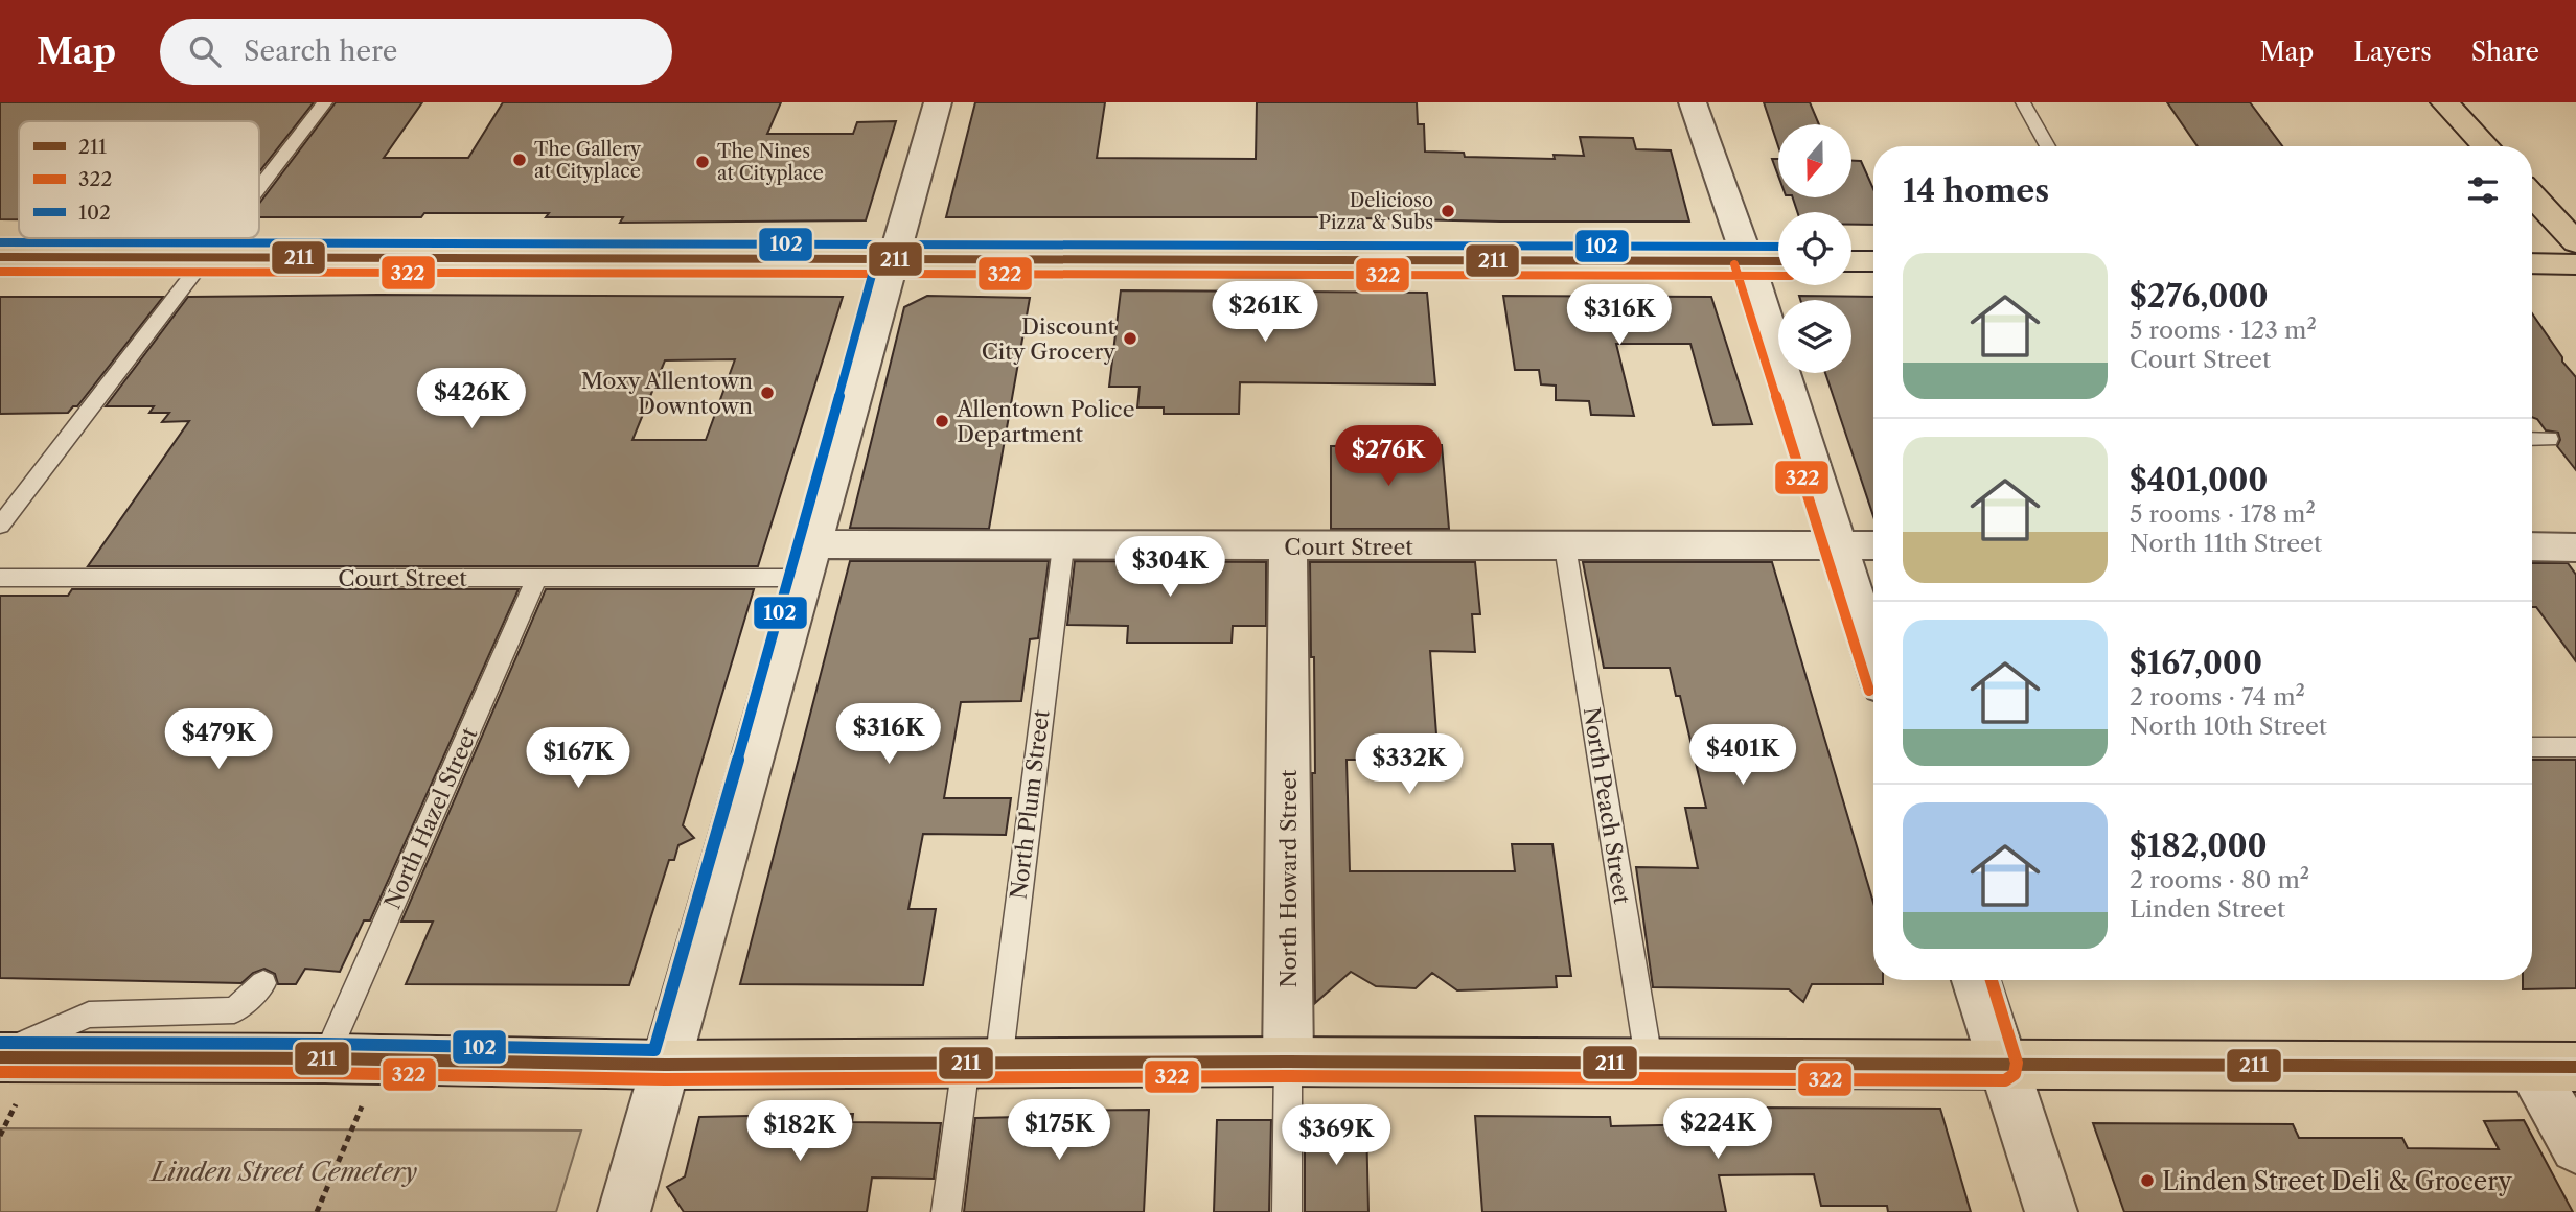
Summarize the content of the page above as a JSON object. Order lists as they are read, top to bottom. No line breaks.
{"streets":{"street":["Court Street","North Howard Street"],"lane":["North Plum Street","North Peach Street","North Hazel Street"]},"crossings":[["Court Street","North Plum Street"],["Court Street","North Peach Street"],["Court Street","North Hazel Street"],["Court Street","North Howard Street"]],"parks":["Linden Street Cemetery"],"places":["The Gallery at Cityplace","The Nines at Cityplace","Delicioso Pizza & Subs","Discount City Grocery","Moxy Allentown Downtown","Allentown Police Department","Linden Street Deli & Grocery"],"lines":["transit line 102","transit line 211","transit line 322"],"legend":["211","322","102"],"north":"bottom","page":{"header":"Map","search":"Search here","nav":["Map","Layers","Share"],"heading":"14 homes","list":[{"name":"$276,000","note":"5 rooms · 123 m² · Court Street"},{"name":"$401,000","note":"5 rooms · 178 m² · North 11th Street"},{"name":"$167,000","note":"2 rooms · 74 m² · North 10th Street"},{"name":"$182,000","note":"2 rooms · 80 m² · Linden Street"}],"price":["$261K","$316K","$426K","$276K","$304K","$316K","$479K","$401K","$167K","$332K","$224K","$175K","$182K","$369K"]}}
